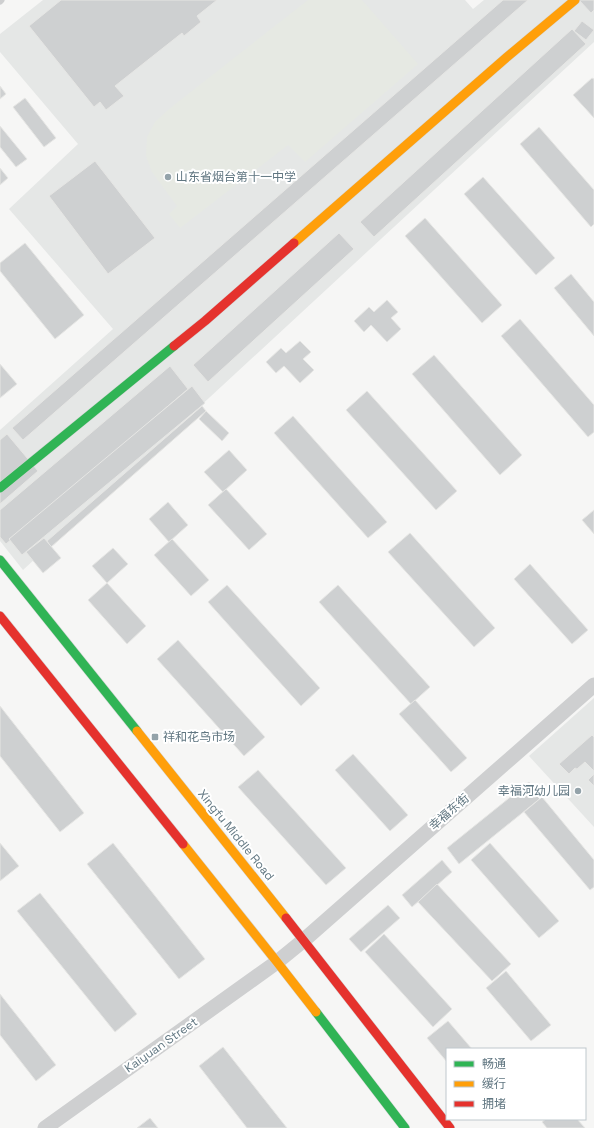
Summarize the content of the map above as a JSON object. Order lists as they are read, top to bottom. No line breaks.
{"streets":{"main road":["Xingfu Middle Road"],"street":["幸福东街","Kaiyuan Street"]},"crossings":[["幸福东街","Xingfu Middle Road"],["幸福东街","Kaiyuan Street"]],"places":{"other":["山东省烟台第十一中学","幸福河幼儿园"],"transit":["祥和花鸟市场"]},"legend":["畅通","缓行","拥堵"]}
